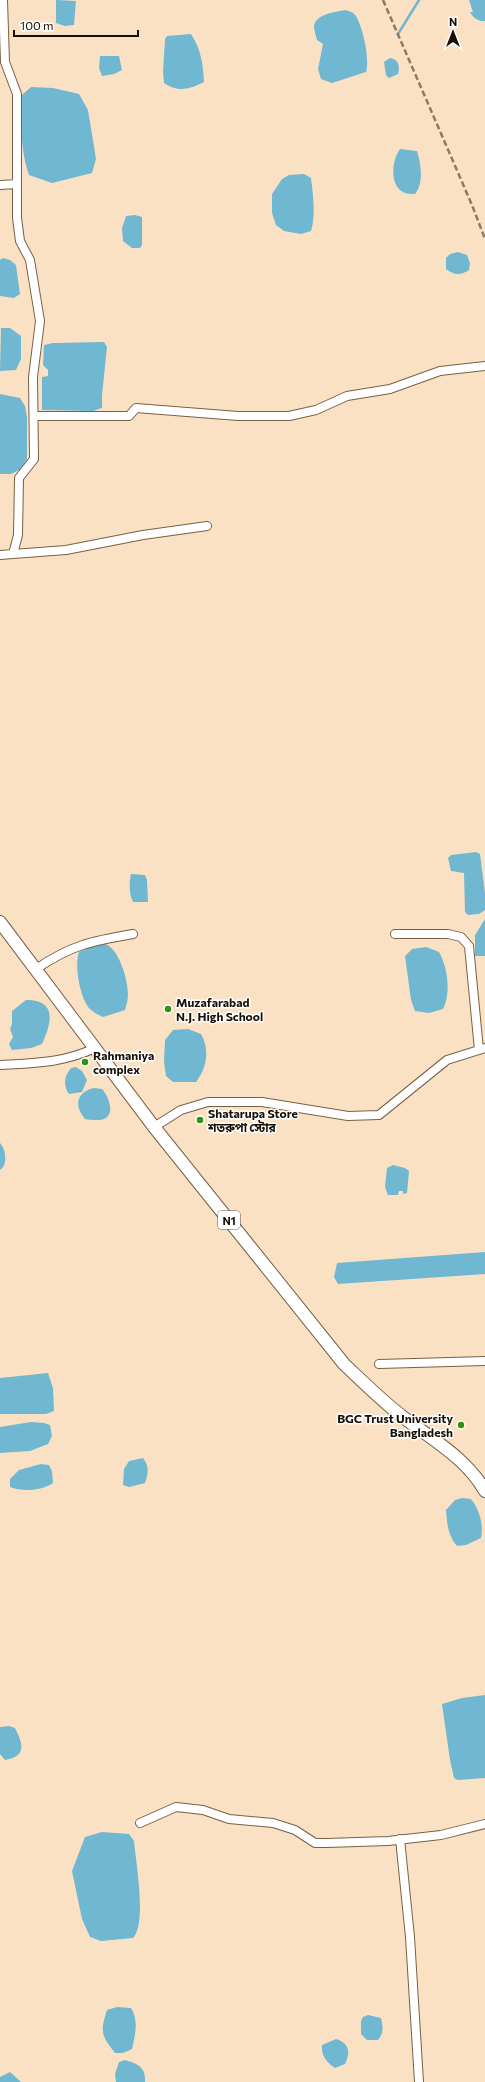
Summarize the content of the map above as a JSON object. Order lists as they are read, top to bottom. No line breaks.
{"streets":{"highway":["N1"]},"places":["Muzafarabad N.J. High School","Rahmaniya complex","Shatarupa Store শতরুপা স্টোর","BGC Trust University Bangladesh"],"scale_bar":"100 m","north":"top"}
